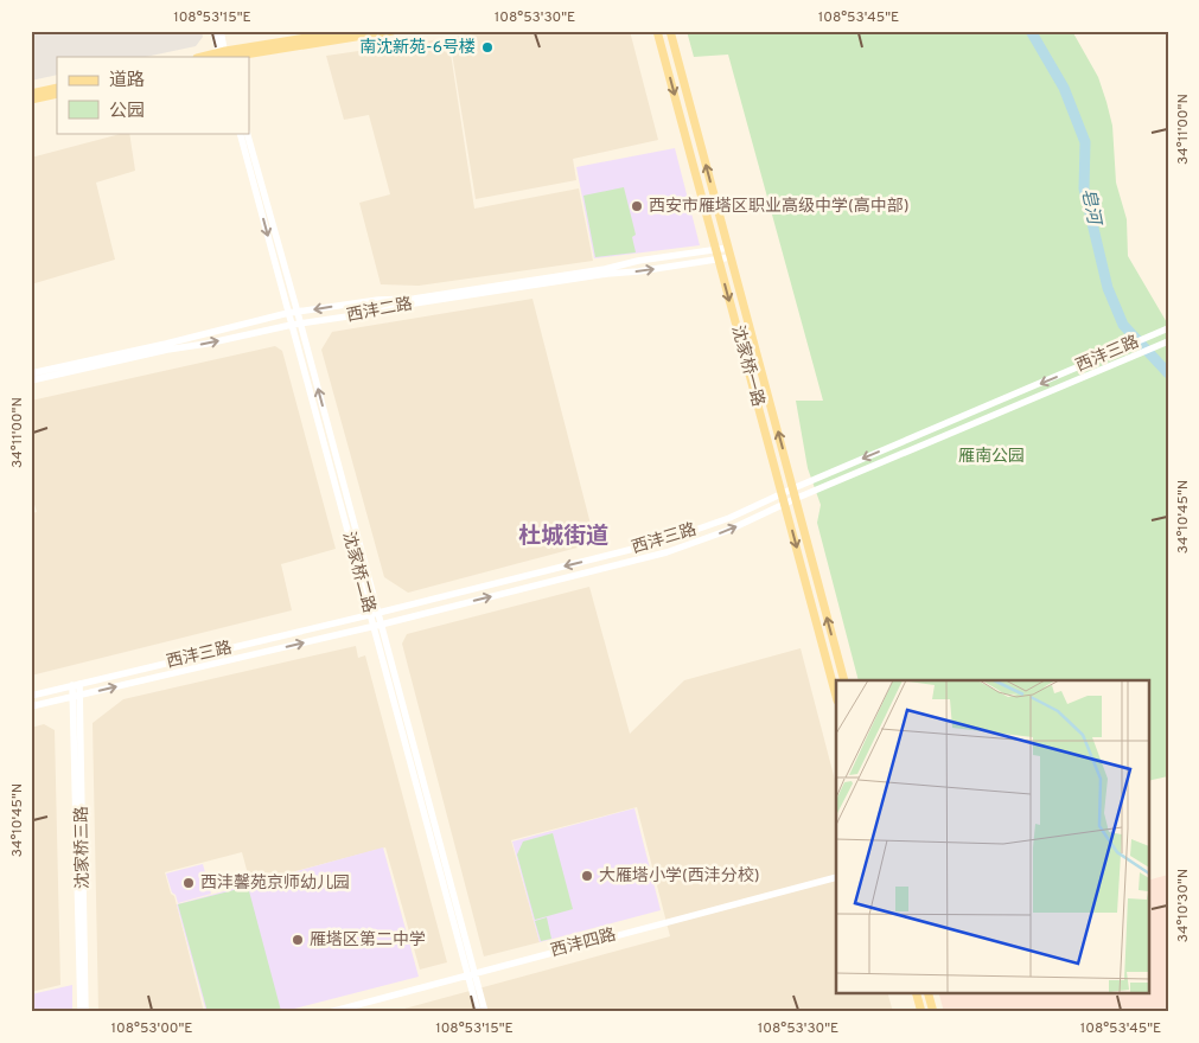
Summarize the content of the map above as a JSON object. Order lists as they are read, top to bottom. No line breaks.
{"streets":{"main road":["沈家桥一路"],"street":["西沣二路","西沣三路","沈家桥二路","沈家桥三路","西沣四路"]},"crossings":[["西沣二路","沈家桥一路"],["西沣二路","沈家桥二路"],["西沣三路","沈家桥一路"],["西沣三路","沈家桥二路"],["西沣三路","沈家桥三路"],["沈家桥二路","西沣四路"]],"districts":["杜城街道"],"water":["皂河"],"parks":["雁南公园"],"places":["南沈新苑-6号楼","西安市雁塔区职业高级中学(高中部)","大雁塔小学(西沣分校)","西沣馨苑京师幼儿园","雁塔区第二中学"],"legend":["道路","公园"],"coordinates":["108°53'15\"E","108°53'30\"E","108°53'45\"E","34°11'00\"N","34°10'45\"N","34°10'30\"N","108°53'00\"E"]}
